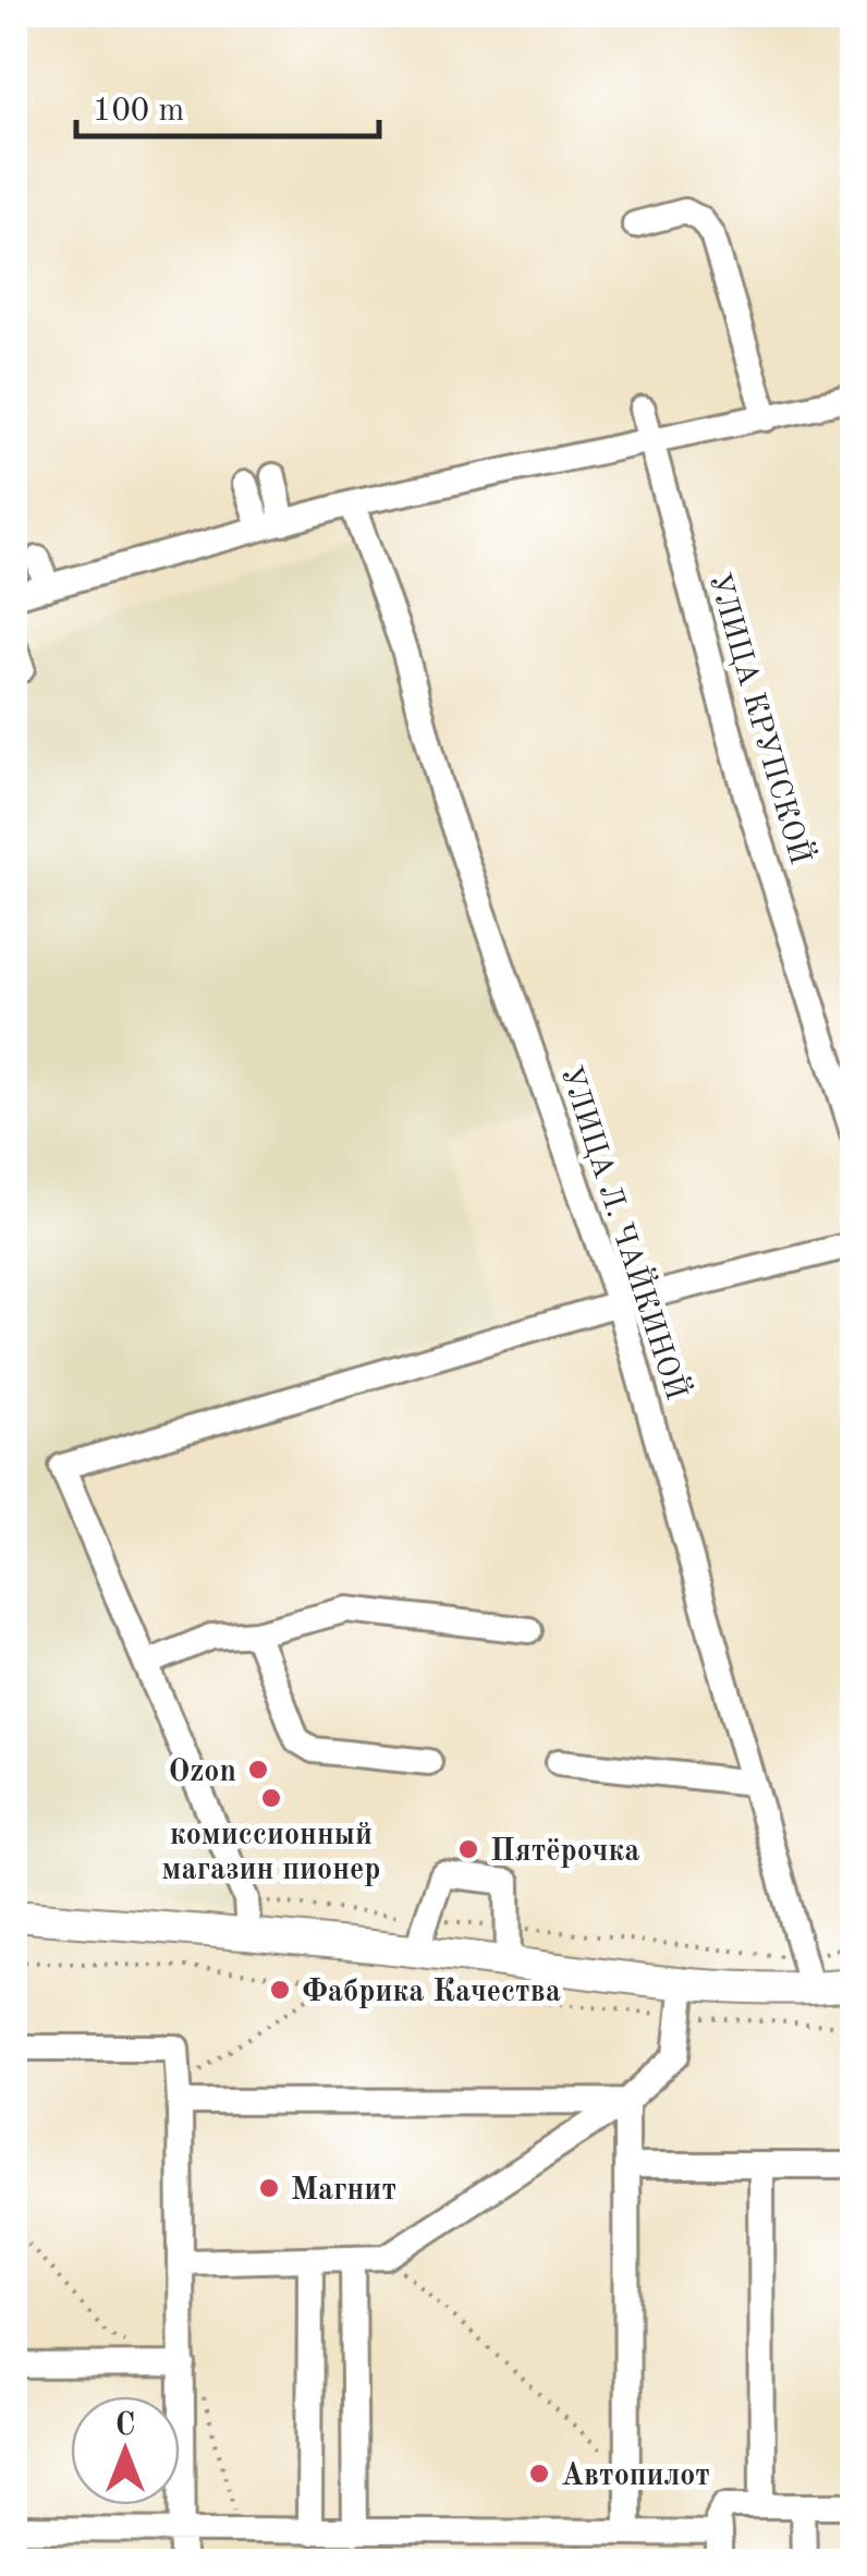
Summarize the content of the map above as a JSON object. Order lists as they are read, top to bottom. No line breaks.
{"streets":{"street":["УЛИЦА КРУПСКОЙ","УЛИЦА Л. ЧАЙКИНОЙ"]},"places":["Ozon","комиссионный магазин пионер","Пятёрочка","Фабрика Качества","Магнит","Автопилот"],"scale_bar":"100 m","north":"top"}
